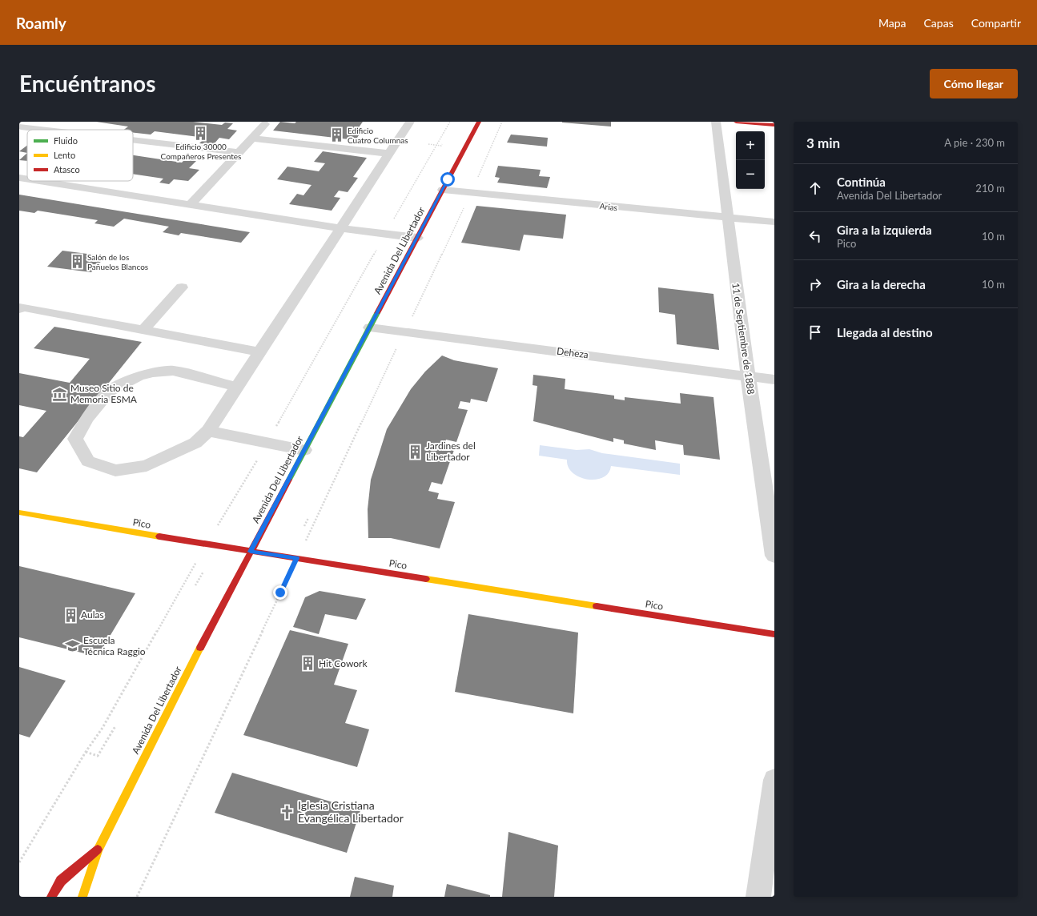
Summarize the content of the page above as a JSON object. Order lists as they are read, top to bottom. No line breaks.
{"streets":{"main road":["Avenida Del Libertador","Pico"],"street":["Arias","11 de Septiembre de 1888","Deheza"]},"crossings":[["Arias","Avenida Del Libertador"],["Arias","11 de Septiembre de 1888"],["Avenida Del Libertador","Deheza"],["Avenida Del Libertador","Pico"],["11 de Septiembre de 1888","Deheza"]],"places":{"building":["Edificio 30000 Compañeros Presentes","Edificio Cuatro Columnas","Salón de los Pañuelos Blancos","Jardines del Libertador","Aulas","Hit Cowork"],"museum":["Museo Sitio de Memoria ESMA"],"school or university":["Escuela Técnica Raggio"],"church":["Iglesia Cristiana Evangélica Libertador"]},"legend":["Fluido","Lento","Atasco"],"page":{"header":"Roamly","nav":["Mapa","Capas","Compartir"],"buttons":"Cómo llegar","title":"Encuéntranos","heading":["3 min","A pie · 230 m"],"map_buttons":["+","−"],"list":[["Continúa","Avenida Del Libertador","210 m"],["Gira a la izquierda","Pico","10 m"],["Gira a la derecha","10 m"],"Llegada al destino"]}}
